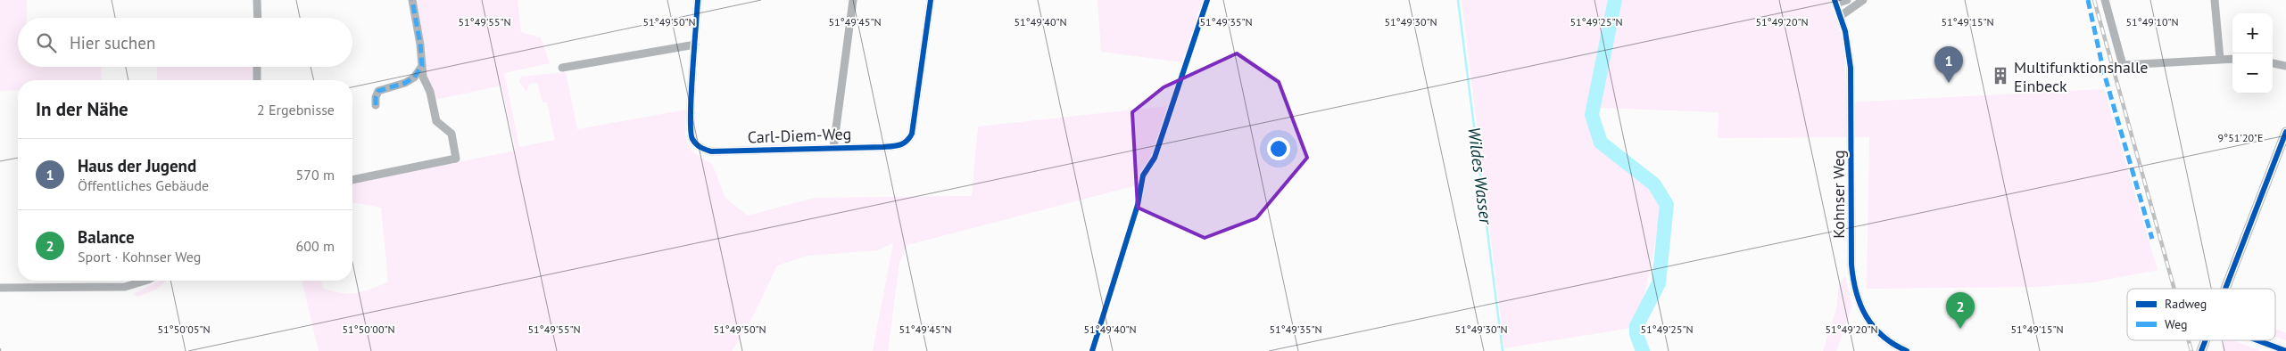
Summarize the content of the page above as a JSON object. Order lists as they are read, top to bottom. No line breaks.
{"streets":{"street":["Carl-Diem-Weg","Kohnser Weg"]},"water":["Wildes Wasser"],"places":{"building":["Multifunktionshalle Einbeck"]},"legend":["Radweg","Weg"],"page":{"map_buttons":["+","−"],"search":"Hier suchen","pins":["1","2"],"heading":["In der Nähe","2 Ergebnisse"],"list":[{"mark":"1","name":"Haus der Jugend","note":"Öffentliches Gebäude","value":"570 m"},{"mark":"2","name":"Balance","note":"Sport · Kohnser Weg","value":"600 m"}]},"coordinates":["51°49'55\"N","51°49'50\"N","51°49'45\"N","51°49'40\"N","51°49'35\"N","51°49'30\"N","51°49'25\"N","51°49'20\"N","51°49'15\"N","51°49'10\"N","9°51'20\"E","51°50'05\"N","51°50'00\"N"]}
